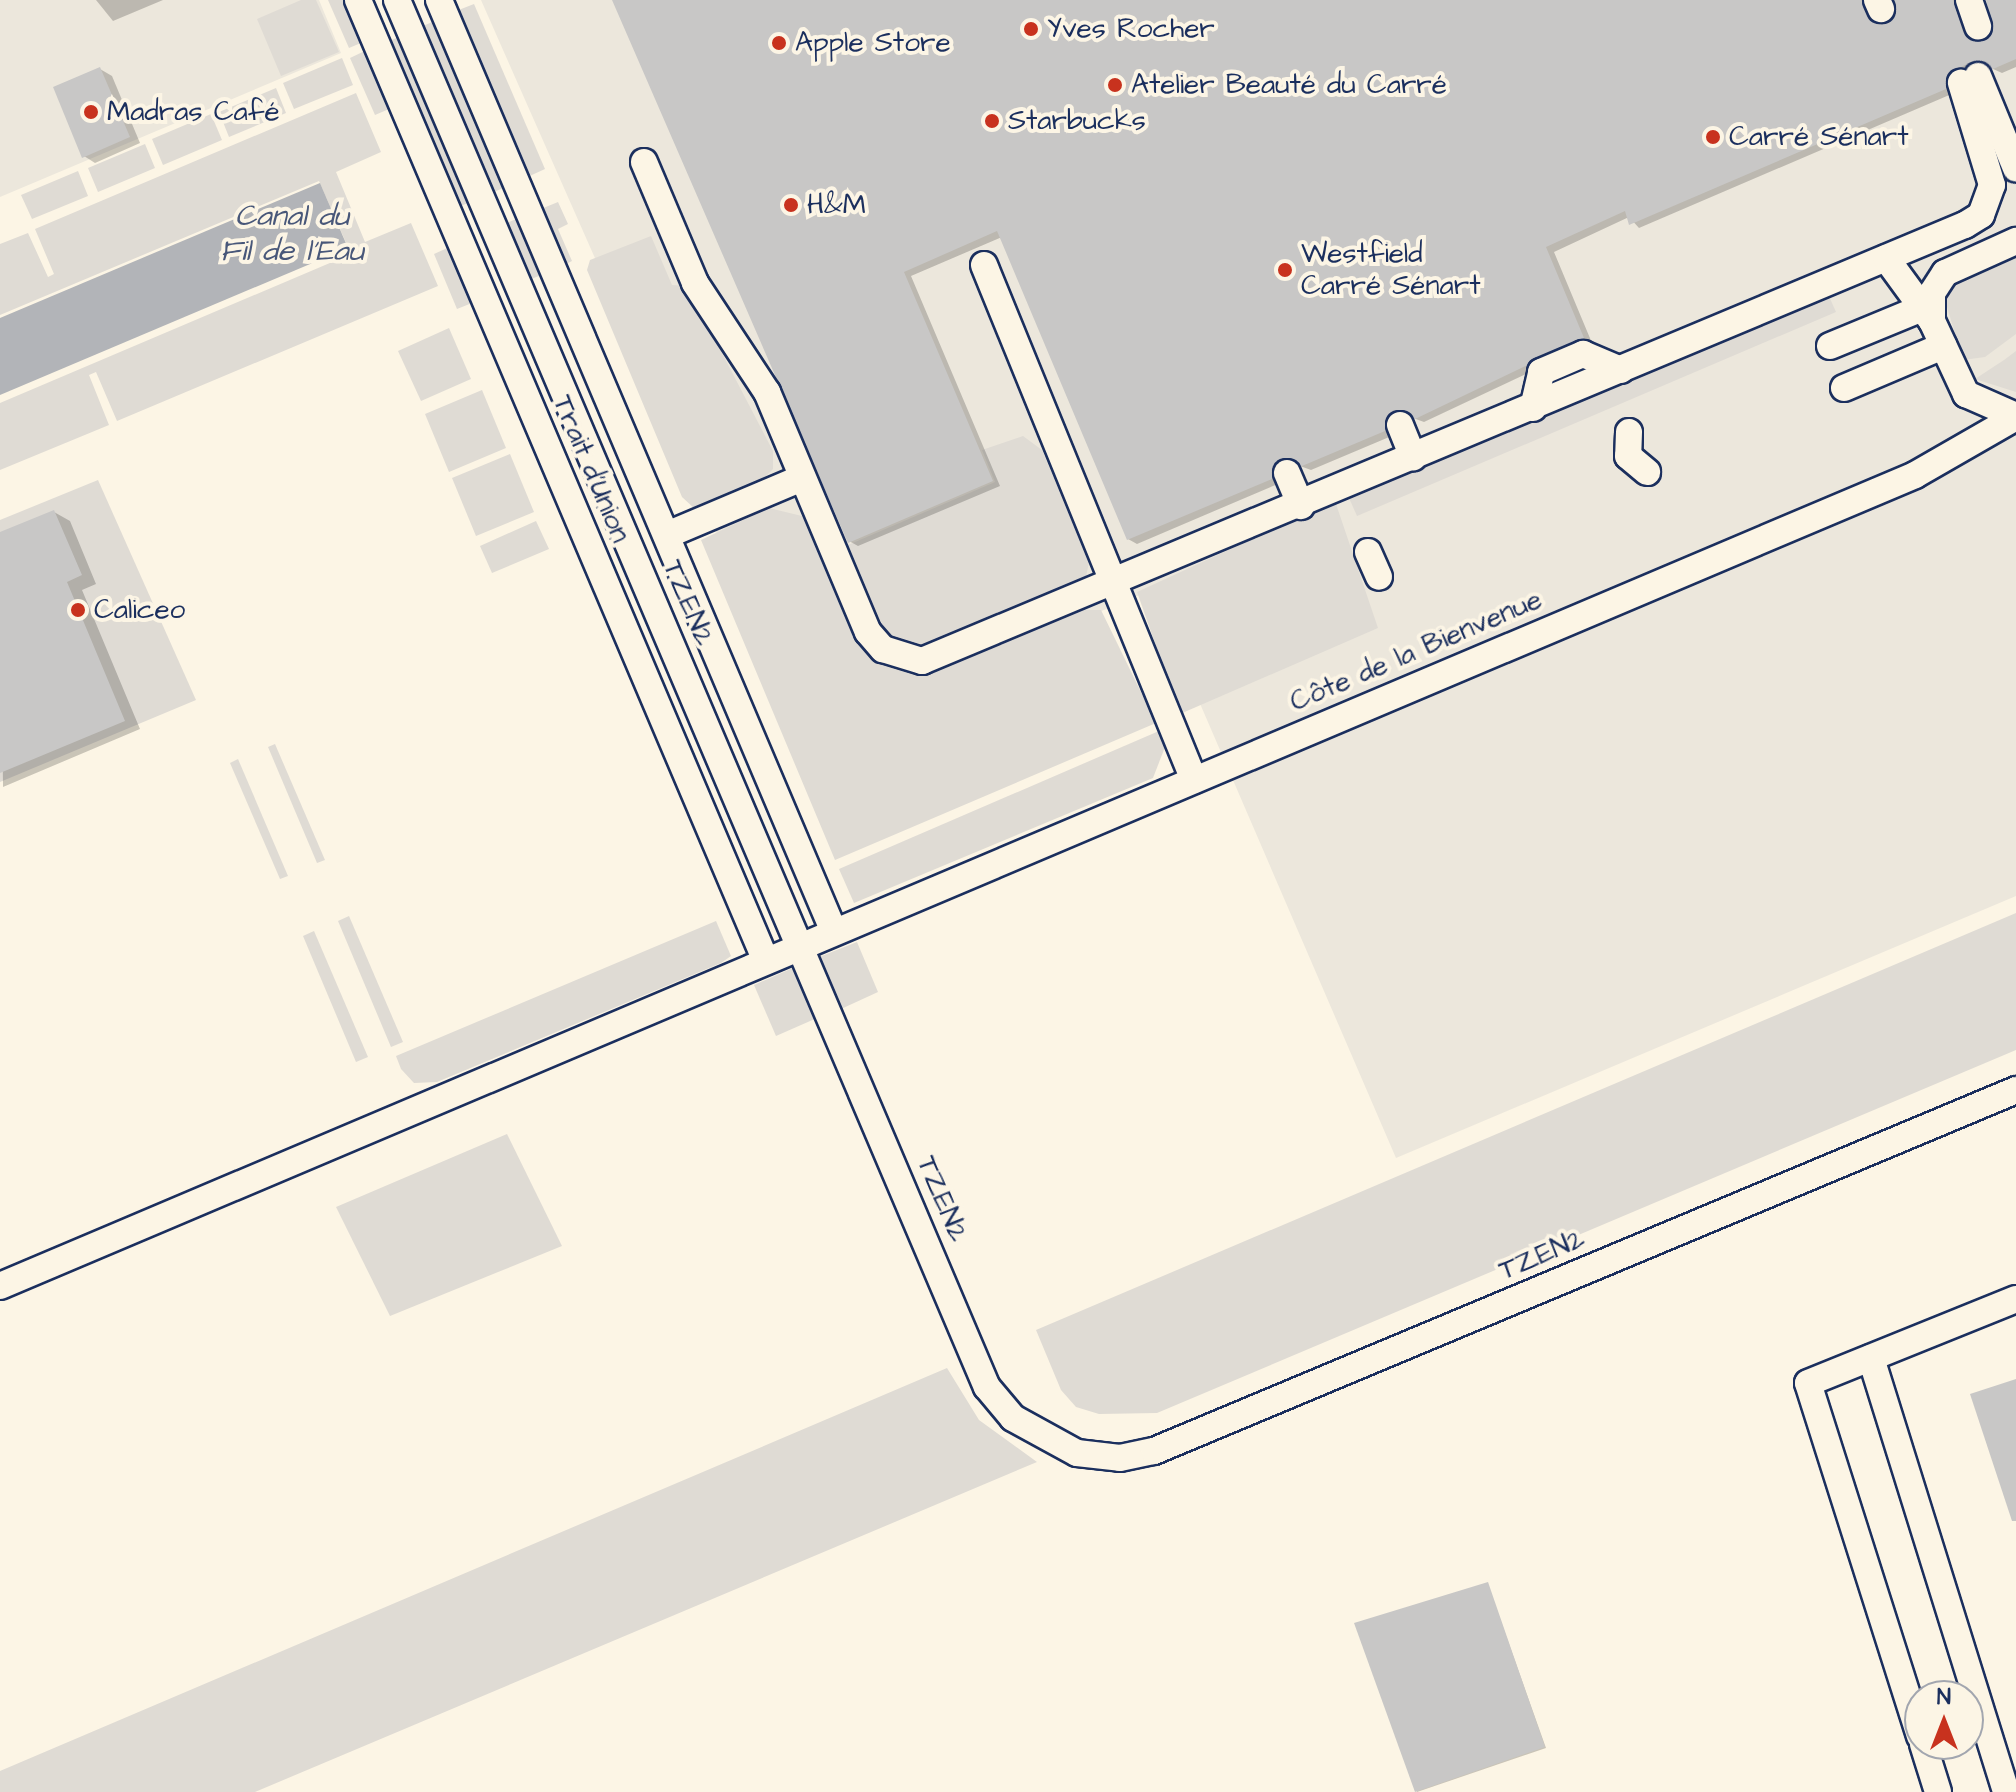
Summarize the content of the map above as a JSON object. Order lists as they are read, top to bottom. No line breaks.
{"streets":{"street":["Trait d'Union","TZEN2","Côte de la Bienvenue"]},"crossings":[["Trait d'Union","Côte de la Bienvenue"],["TZEN2","Côte de la Bienvenue"]],"water":["Canal du Fil de l'Eau"],"places":["Yves Rocher","Apple Store","Atelier Beauté du Carré","Madras Café","Starbucks","Carré Sénart","H&M","Westfield Carré Sénart","Caliceo"],"north":"top"}
